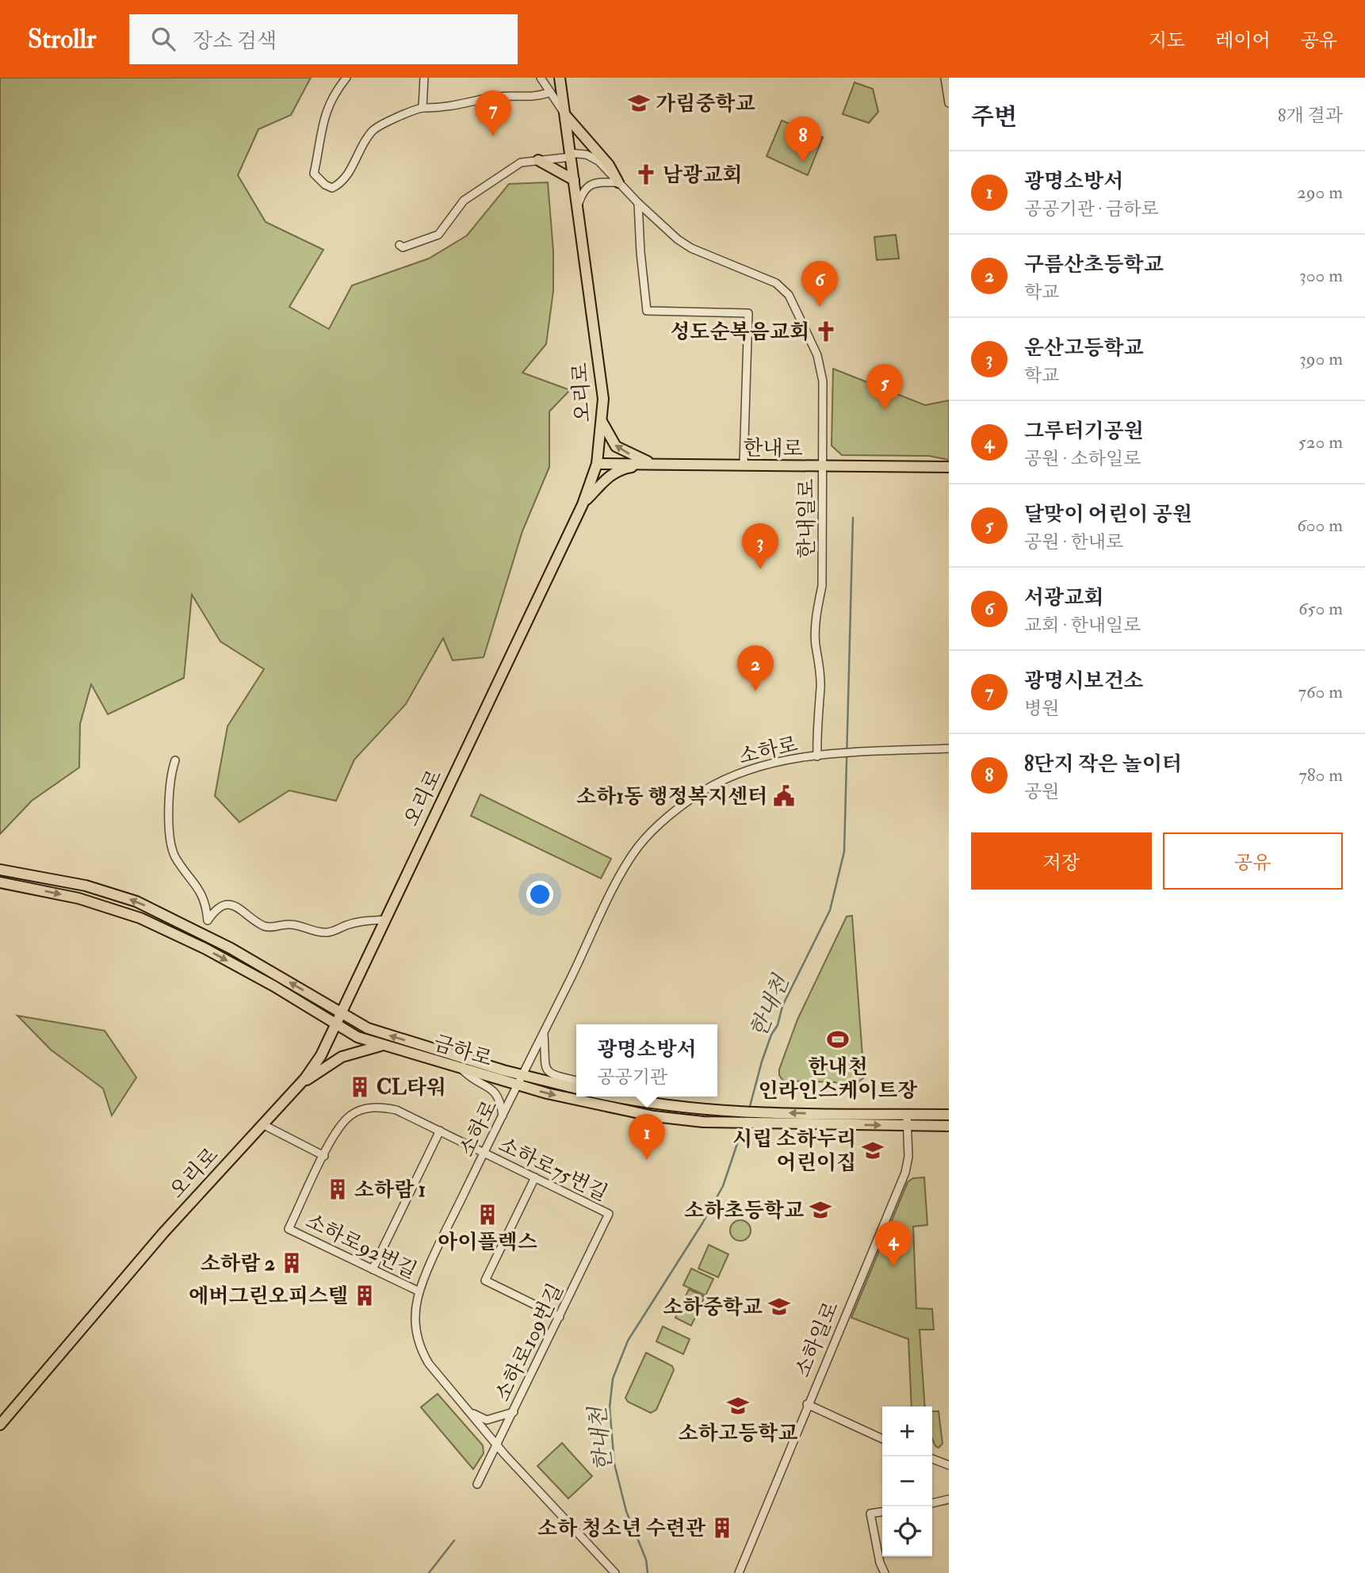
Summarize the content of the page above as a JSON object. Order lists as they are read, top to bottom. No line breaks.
{"streets":{"main road":["오리로","한내로","금하로"],"street":["한내일로","소하로","소하로75번길","소하로92번길","소하일로","소하로109번길"]},"crossings":[["오리로","한내로"],["오리로","한내일로"],["오리로","금하로"],["한내로","한내일로"],["한내일로","소하로"],["소하로","금하로"],["소하로","소하로75번길"],["소하로","소하로92번길"],["소하로","소하로109번길"],["금하로","소하일로"],["소하로75번길","소하로92번길"],["소하로75번길","소하로109번길"]],"water":["한내천"],"places":{"school or university":["가림중학교","시립 소하누리 어린이집","소하초등학교","소하중학교","소하고등학교"],"church":["남광교회","성도순복음교회"],"public building":["소하1동 행정복지센터"],"sports":["한내천 인라인스케이트장"],"building":["CL타워","소하람 1","아이플렉스","소하람 2","에버그린오피스텔","소하 청소년 수련관"]},"page":{"header":"Strollr","search":"장소 검색","nav":["지도","레이어","공유"],"heading":["주변","8개 결과"],"pins":["7","8","6","5","3","2","1","4"],"list":[{"mark":"1","name":"광명소방서","note":"공공기관 · 금하로","value":"290 m"},{"mark":"2","name":"구름산초등학교","note":"학교","value":"300 m"},{"mark":"3","name":"운산고등학교","note":"학교","value":"390 m"},{"mark":"4","name":"그루터기공원","note":"공원 · 소하일로","value":"520 m"},{"mark":"5","name":"달맞이 어린이 공원","note":"공원 · 한내로","value":"600 m"},{"mark":"6","name":"서광교회","note":"교회 · 한내일로","value":"650 m"},{"mark":"7","name":"광명시보건소","note":"병원","value":"760 m"},{"mark":"8","name":"8단지 작은 놀이터","note":"공원","value":"780 m"}],"buttons":["저장","공유"],"popup":["광명소방서","공공기관"],"map_buttons":["+","−"]}}
